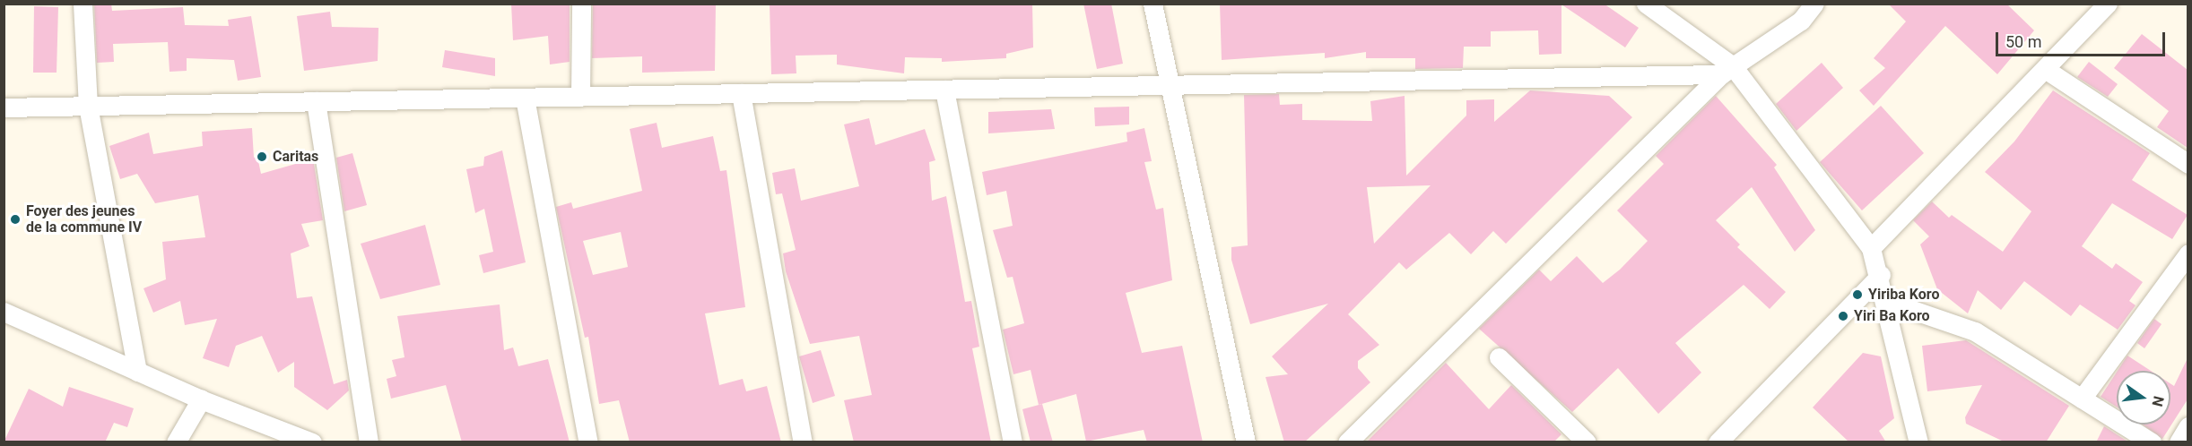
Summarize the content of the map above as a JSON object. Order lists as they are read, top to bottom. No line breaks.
{"places":["Caritas","Foyer des jeunes de la commune IV","Yiriba Koro","Yiri Ba Koro"],"scale_bar":"50 m","north":"right"}
